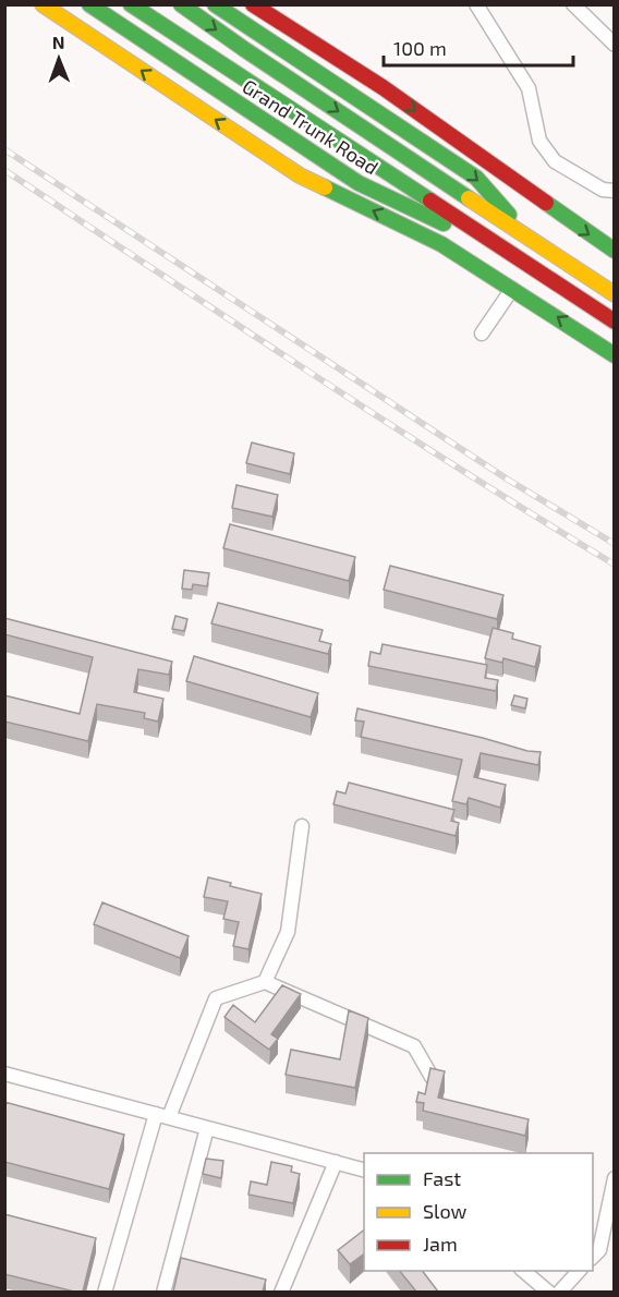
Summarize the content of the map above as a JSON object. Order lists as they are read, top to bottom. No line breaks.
{"streets":{"main road":["Grand Trunk Road"]},"legend":["Fast","Slow","Jam"],"scale_bar":"100 m","north":"top"}
